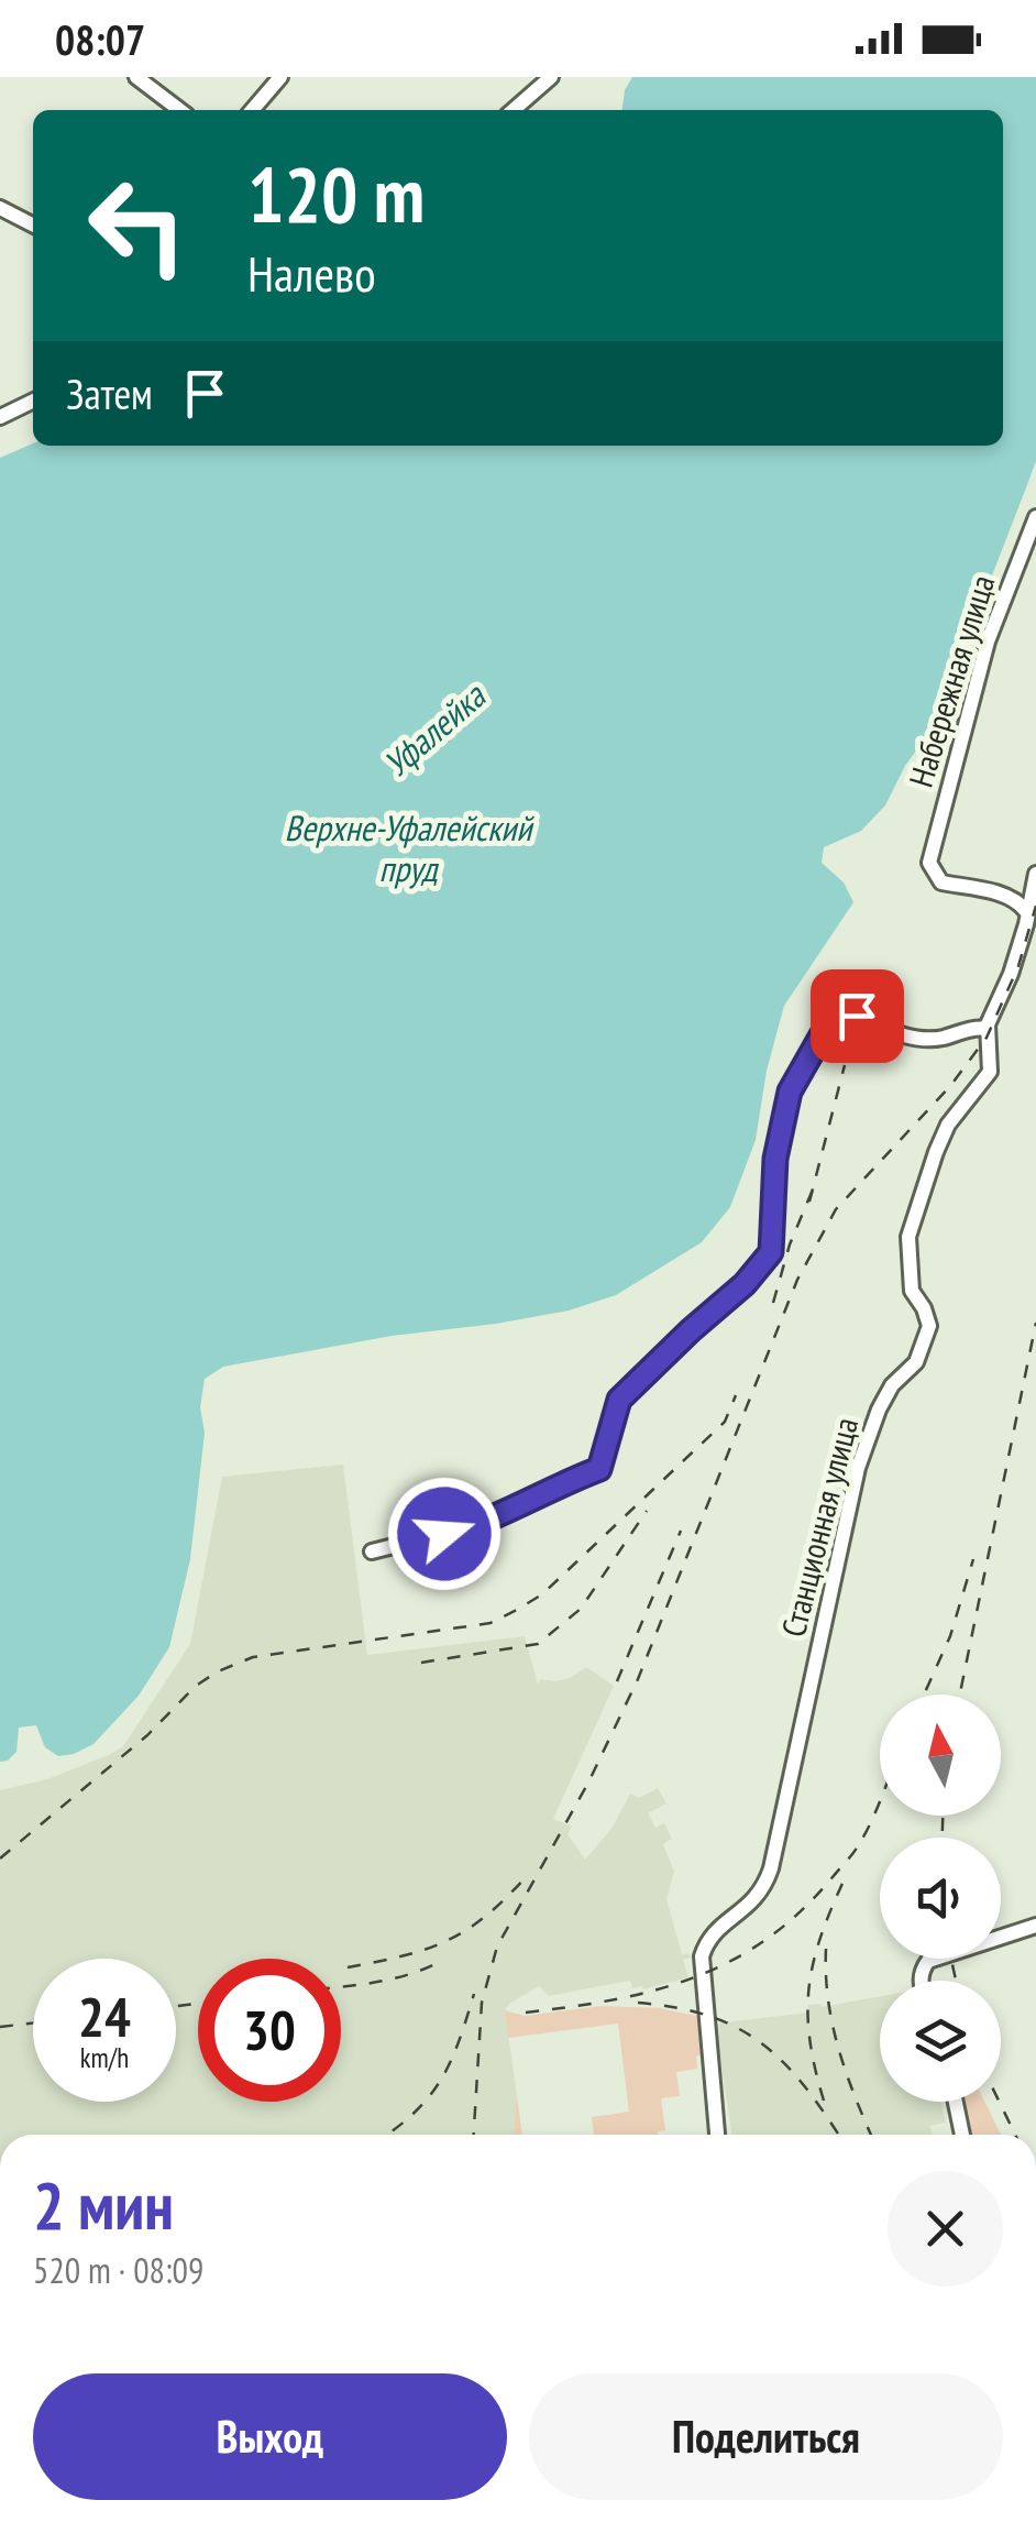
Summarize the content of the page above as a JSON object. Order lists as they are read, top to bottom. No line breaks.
{"streets":{"street":["Набережная улица","Станционная улица"]},"crossings":[["Набережная улица","Станционная улица"]],"water":["Уфалейка","Верхне-Уфалейский пруд"],"north":"top","page":{"status":"08:07","turn":["120 m","Налево"],"then":"Затем","speed":"24 km/h","limit":"30","heading":["2 мин","520 m · 08:09"],"buttons":["Выход","Поделиться"]}}
